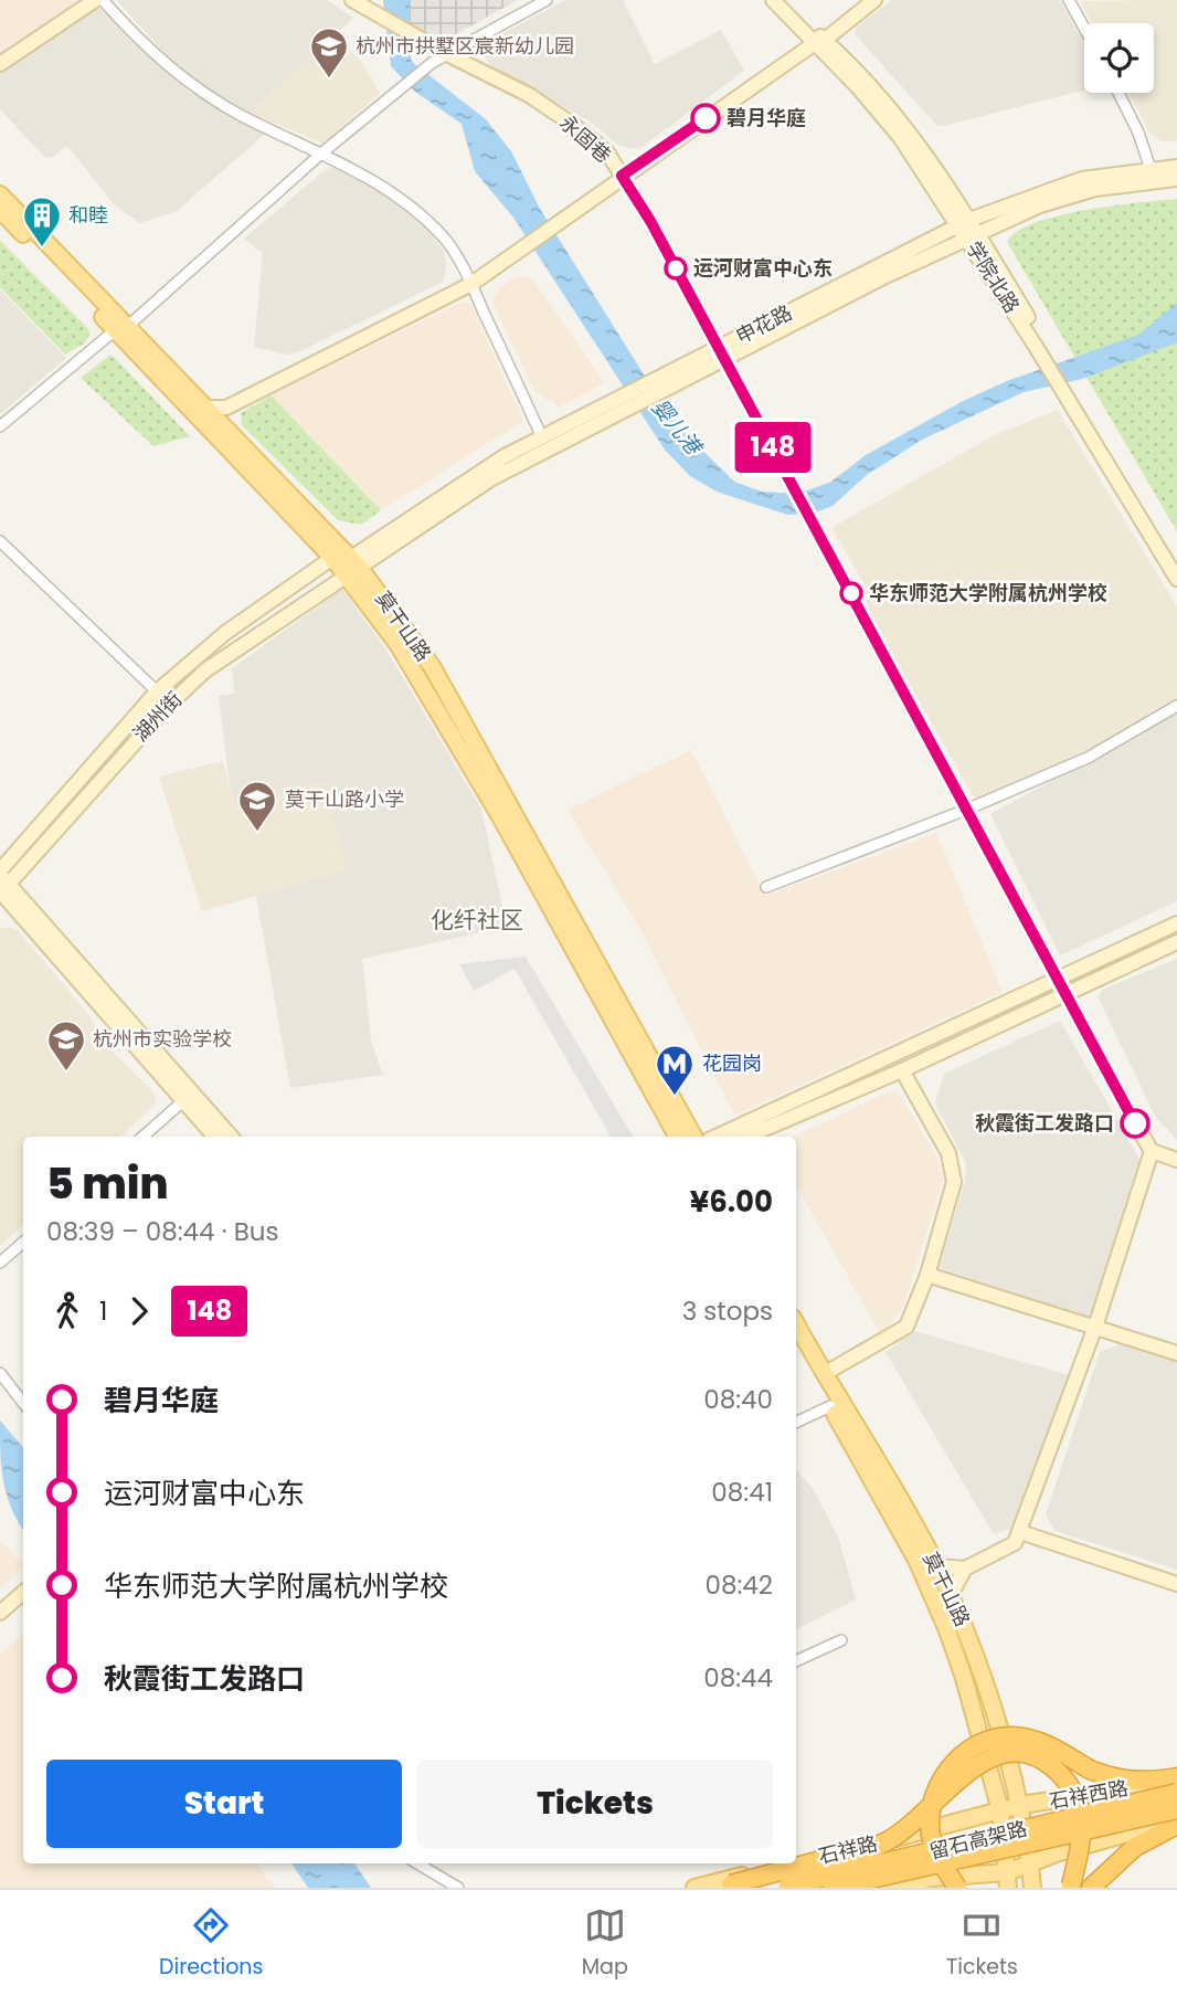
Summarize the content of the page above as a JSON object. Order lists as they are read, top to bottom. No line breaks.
{"streets":{"highway":["留石高架路"],"main road":["莫干山路","石祥西路","石祥路"],"street":["永固巷","学院北路","申花路","湖州街"]},"crossings":[["永固巷","申花路"],["学院北路","申花路"],["申花路","莫干山路"],["申花路","湖州街"],["莫干山路","湖州街"],["莫干山路","石祥西路"],["莫干山路","石祥路"],["石祥西路","石祥路"]],"districts":["化纤社区"],"water":["婴儿港"],"places":{"school or university":["杭州市拱墅区宸新幼儿园","莫干山路小学","杭州市实验学校"],"other":["碧月华庭","运河财富中心东","华东师范大学附属杭州学校","秋霞街工发路口"],"building":["和睦"],"metro station":["花园岗"]},"lines":["bus line 148"],"page":{"on_map":"148","heading":["5 min","08:39 – 08:44 · Bus","¥6.00"],"legs":["1","148","3 stops"],"list":[{"name":"碧月华庭","value":"08:40"},{"name":"运河财富中心东","value":"08:41"},{"name":"华东师范大学附属杭州学校","value":"08:42"},{"name":"秋霞街工发路口","value":"08:44"}],"buttons":["Start","Tickets"],"tabs":["Directions","Map","Tickets"]}}
